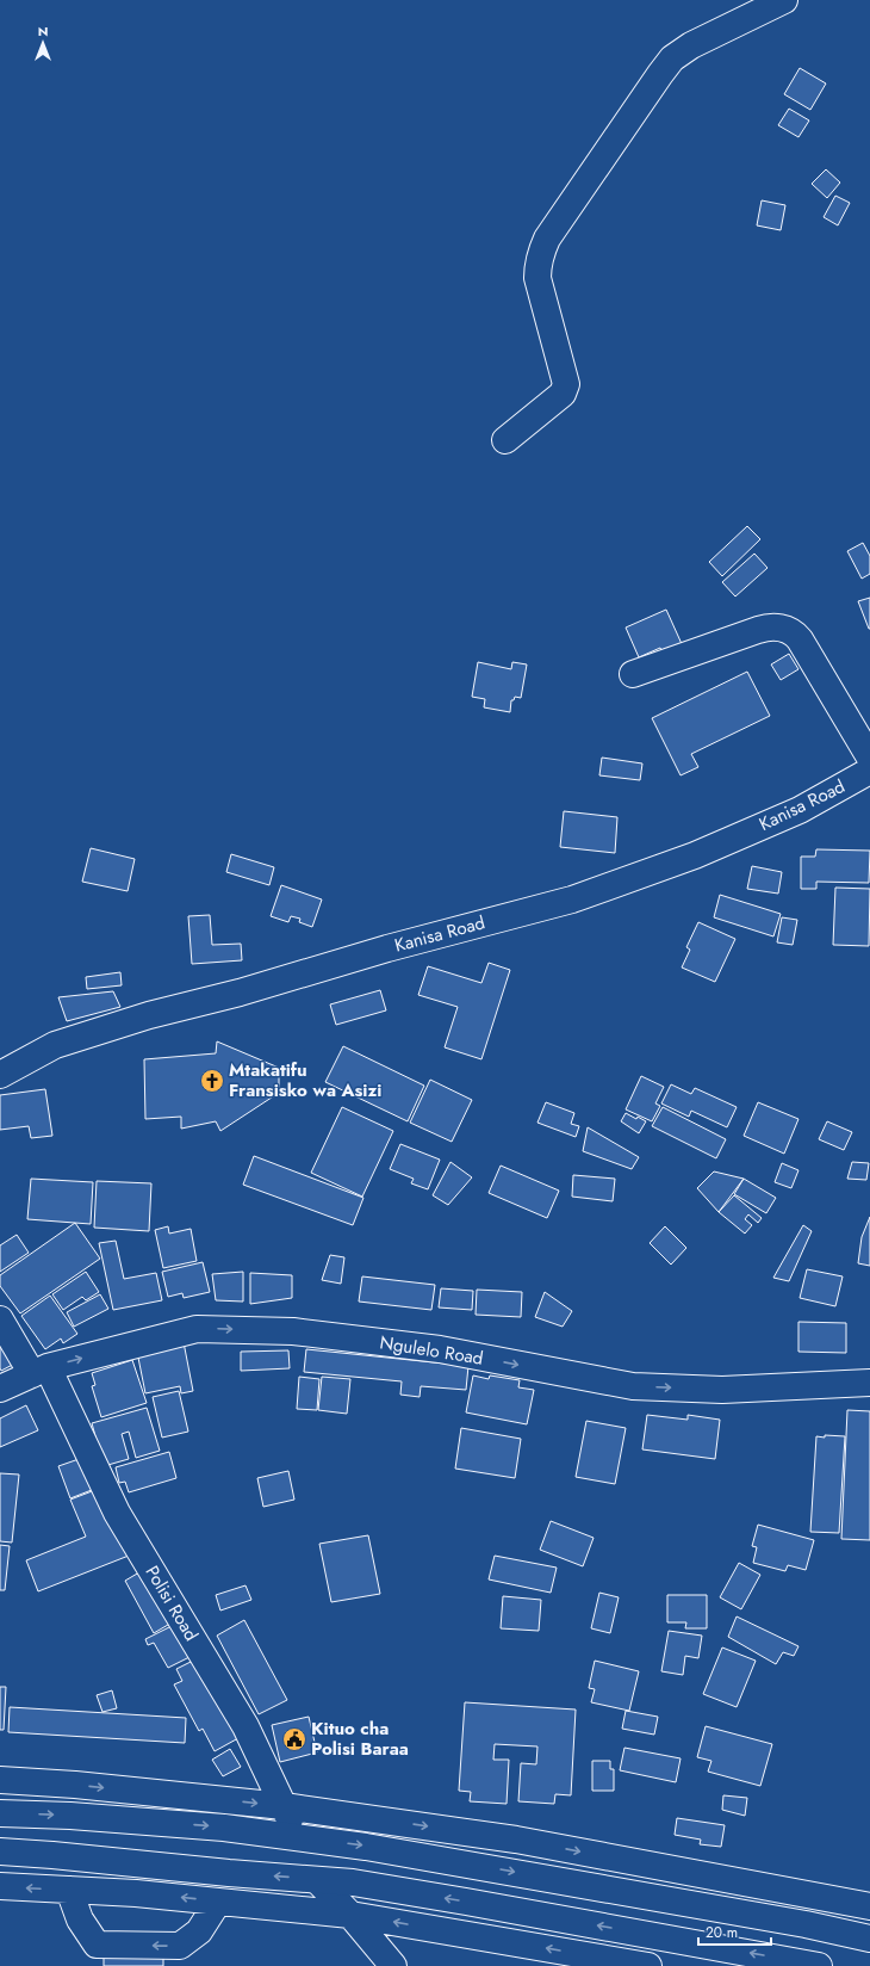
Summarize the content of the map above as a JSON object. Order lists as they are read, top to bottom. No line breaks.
{"streets":{"main road":["Kanisa Road","Ngulelo Road","Polisi Road"]},"crossings":[["Ngulelo Road","Polisi Road"]],"one_way":["Ngulelo Road"],"places":{"church":["Mtakatifu Fransisko wa Asizi"],"public building":["Kituo cha Polisi Baraa"]},"scale_bar":"20 m","north":"top"}
